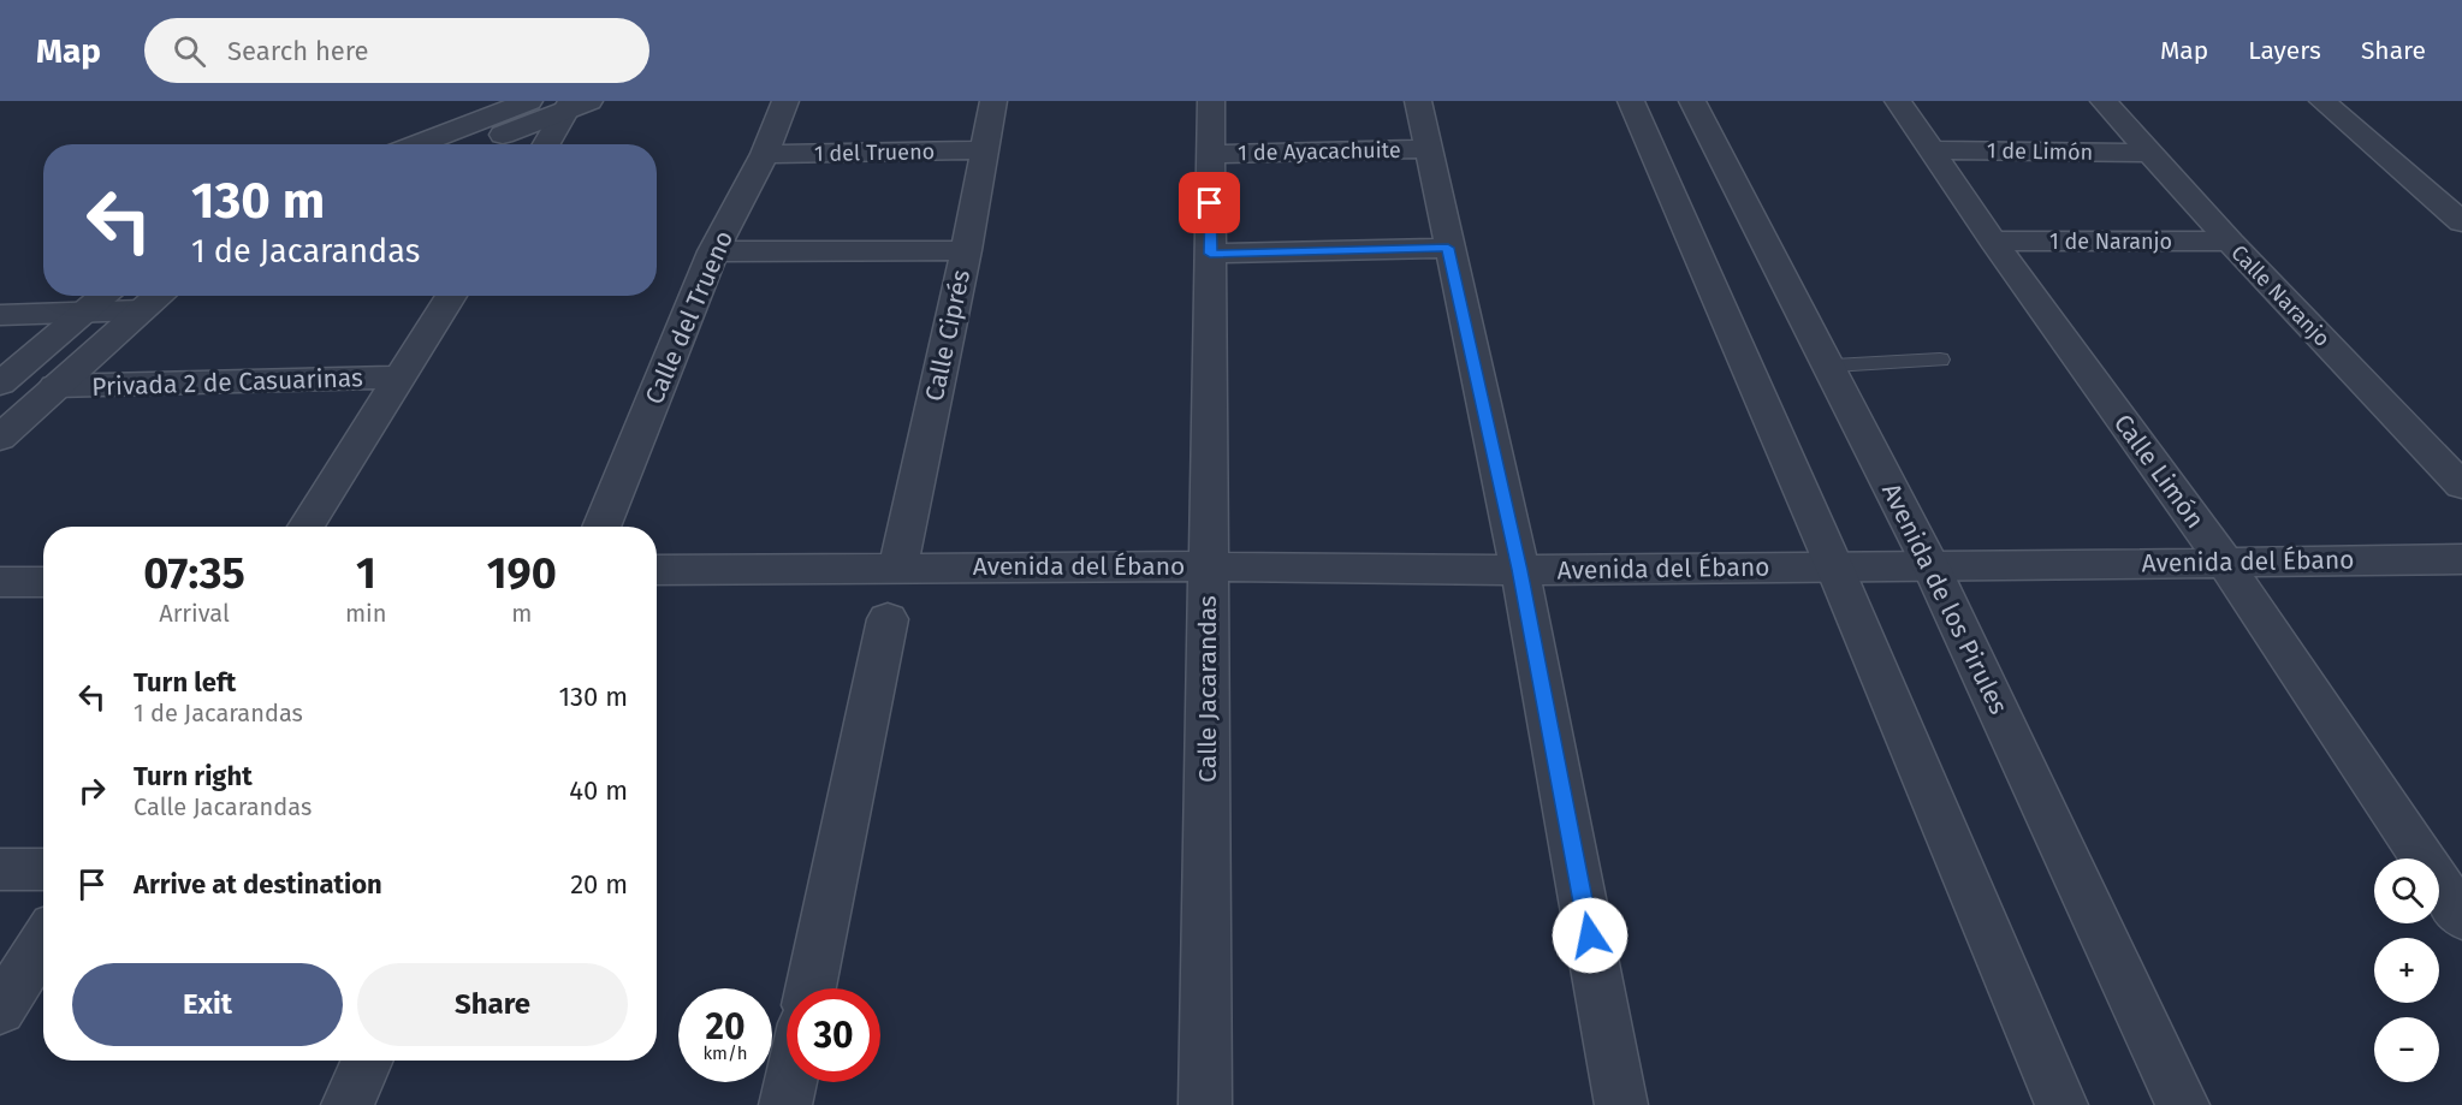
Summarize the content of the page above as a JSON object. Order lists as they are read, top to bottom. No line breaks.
{"streets":{"street":["1 de Ayacachuite","1 de Limón","1 del Trueno","1 de Naranjo","Calle Naranjo","Calle del Trueno","Calle Ciprés","Privada 2 de Casuarinas","Calle Limón","Avenida del Ébano","Avenida de los Pirules","Calle Jacarandas"]},"crossings":[["1 de Ayacachuite","Calle Jacarandas"],["1 de Limón","Calle Naranjo"],["1 de Limón","Calle Limón"],["1 del Trueno","Calle del Trueno"],["1 del Trueno","Calle Ciprés"],["1 de Naranjo","Calle Naranjo"],["1 de Naranjo","Calle Limón"],["Calle Ciprés","Avenida del Ébano"],["Calle Limón","Avenida del Ébano"],["Avenida del Ébano","Avenida de los Pirules"],["Avenida del Ébano","Calle Jacarandas"]],"page":{"header":"Map","search":"Search here","nav":["Map","Layers","Share"],"turn":["130 m","1 de Jacarandas"],"eta":["07:35","Arrival","1","min","190","m"],"list":[{"name":"Turn left","note":"1 de Jacarandas","value":"130 m"},{"name":"Turn right","note":"Calle Jacarandas","value":"40 m"},{"name":"Arrive at destination","value":"20 m"}],"map_buttons":["+","−"],"buttons":["Exit","Share"],"speed":"20 km/h","limit":"30"}}
